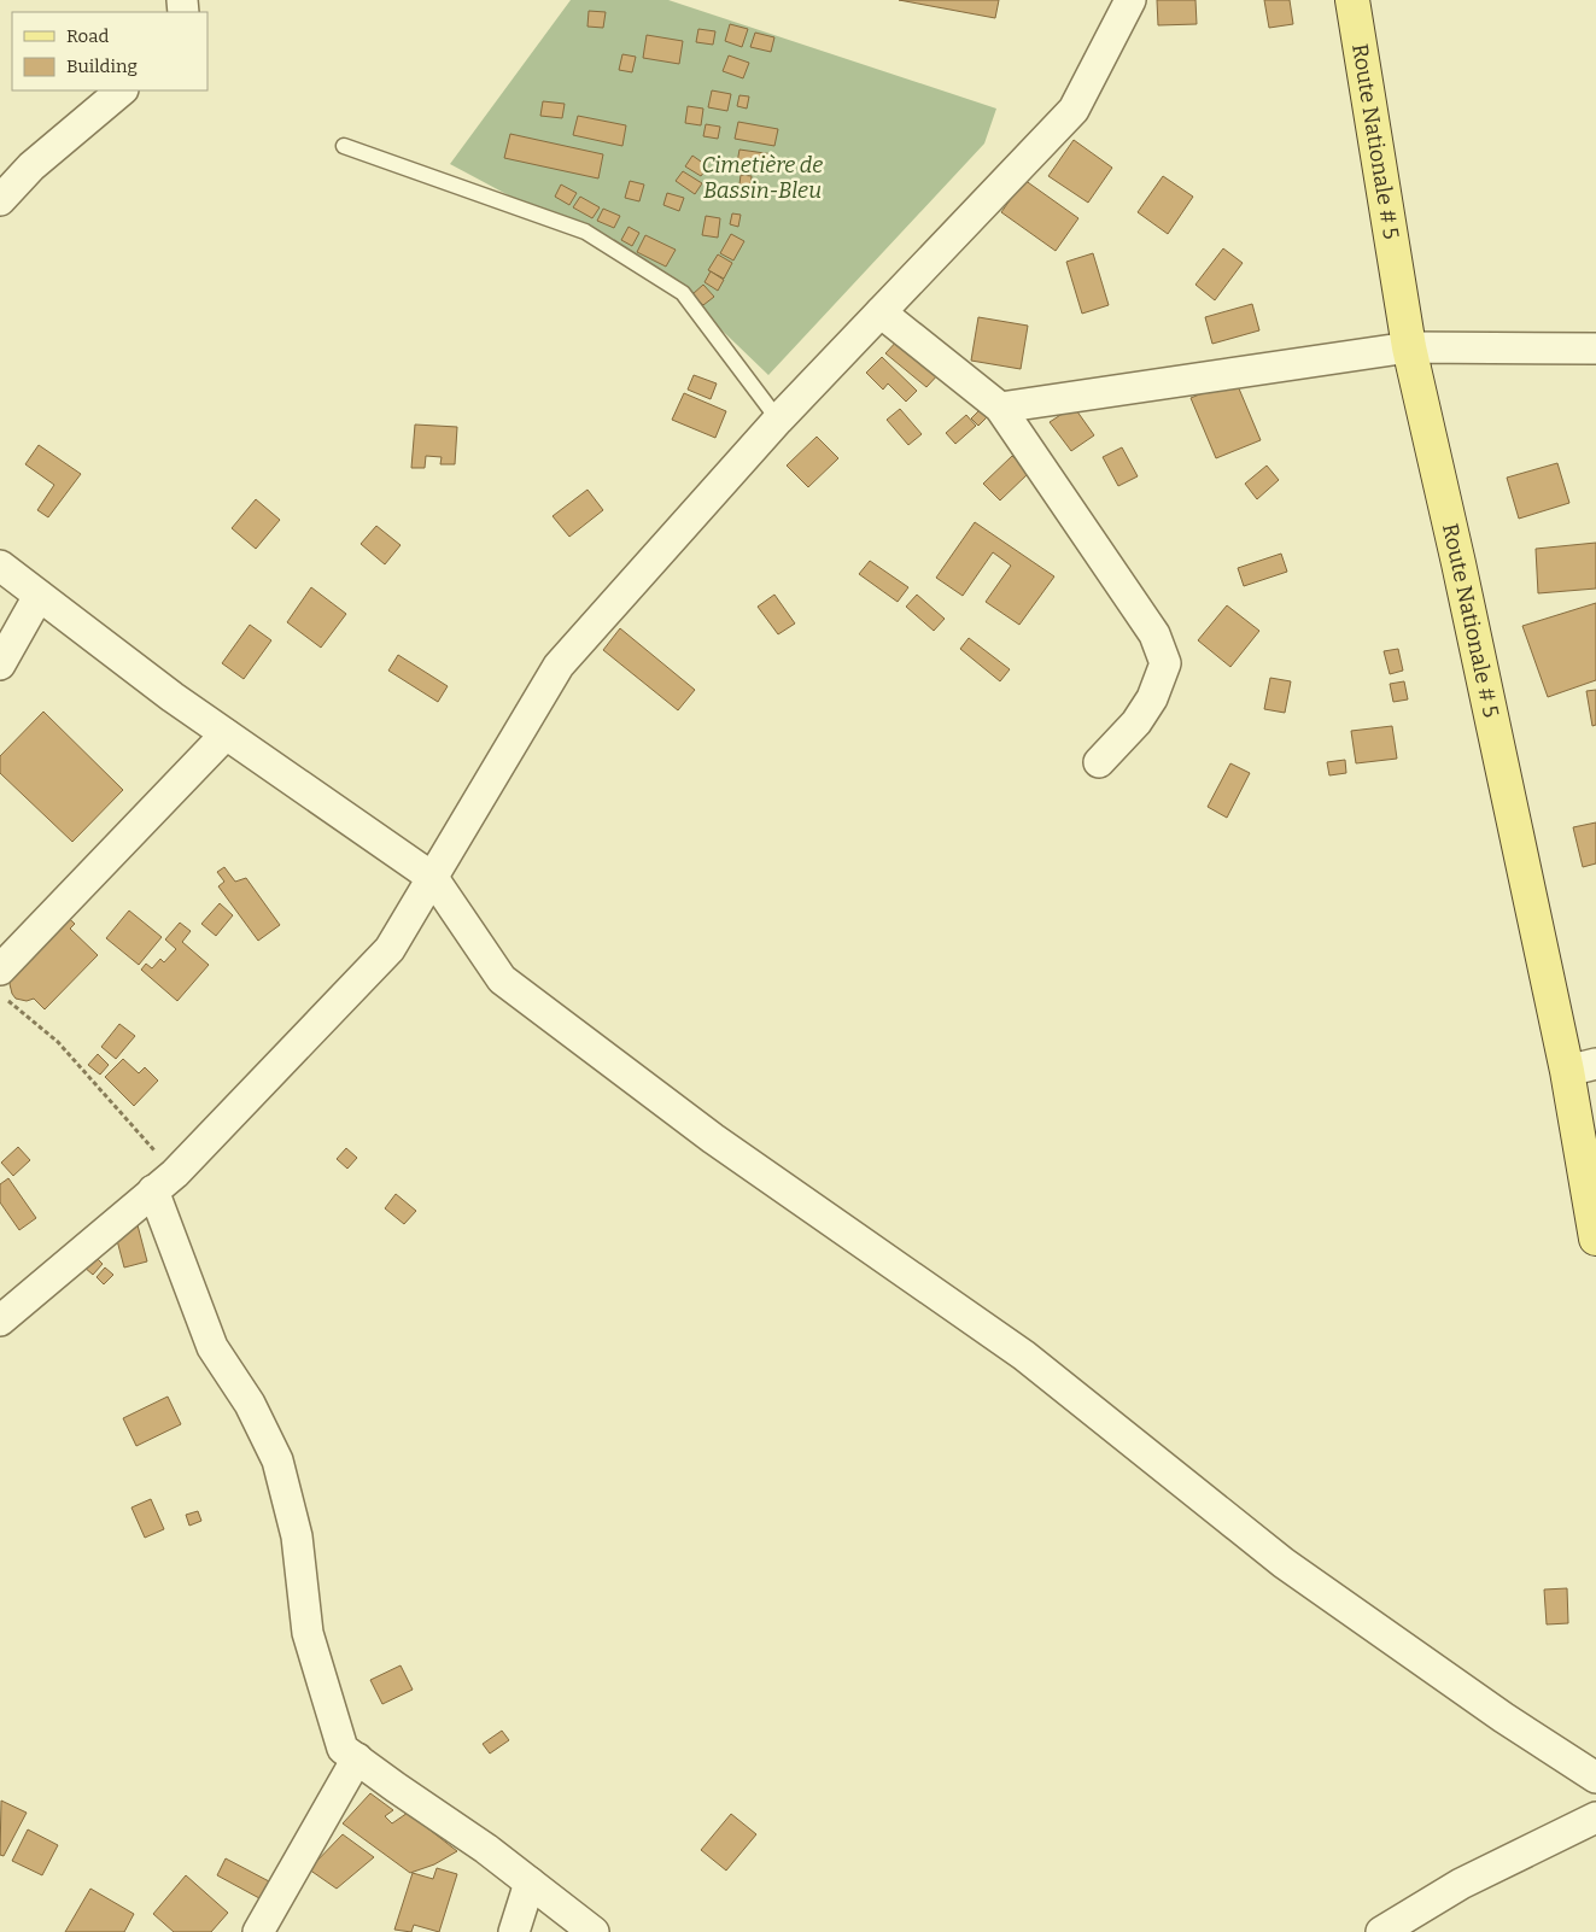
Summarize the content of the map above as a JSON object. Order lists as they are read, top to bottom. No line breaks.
{"streets":{"main road":["Route Nationale # 5"]},"parks":["Cimetière de Bassin-Bleu"],"legend":["Road","Building"]}
